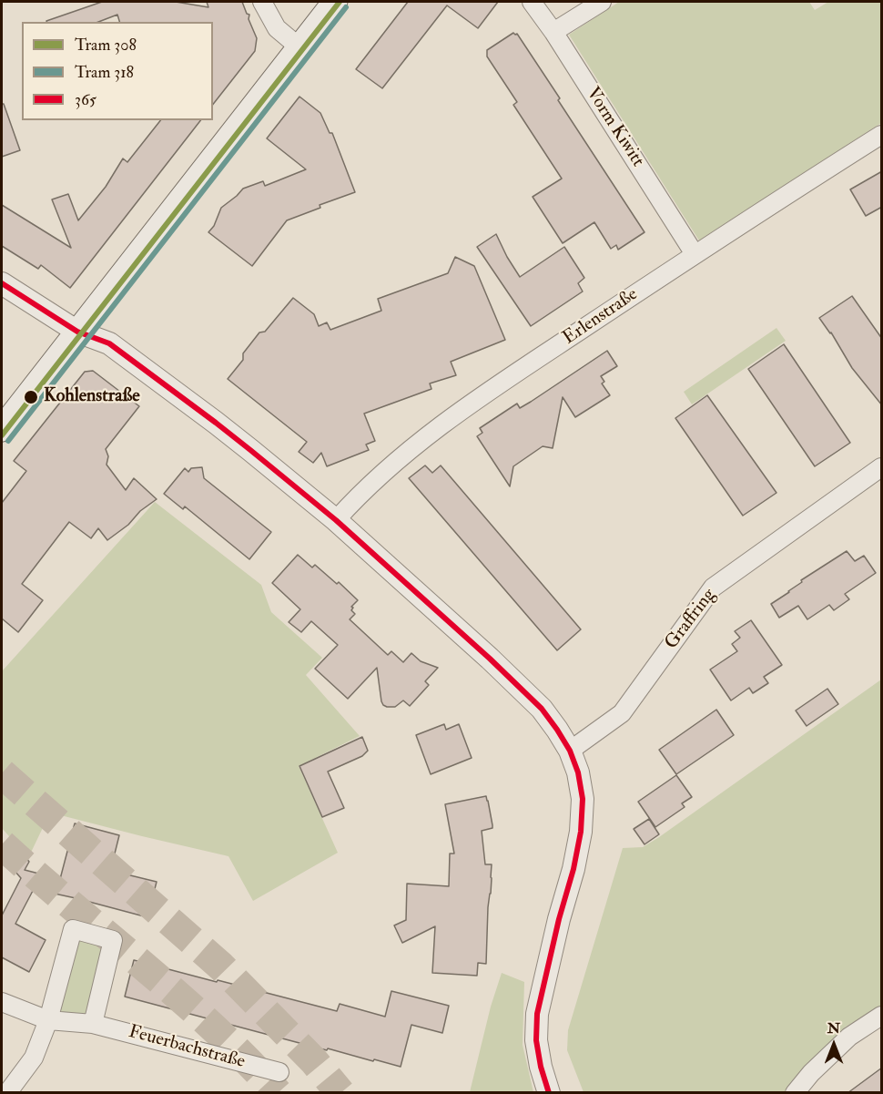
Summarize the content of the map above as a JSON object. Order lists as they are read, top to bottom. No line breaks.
{"streets":{"street":["Vorm Kiwitt","Erlenstraße","Graffring","Feuerbachstraße"]},"crossings":[["Vorm Kiwitt","Erlenstraße"]],"places":["Kohlenstraße"],"lines":["tram line 308","tram line 318","transit line 365"],"legend":["Tram 308","Tram 318","365"],"north":"top"}
